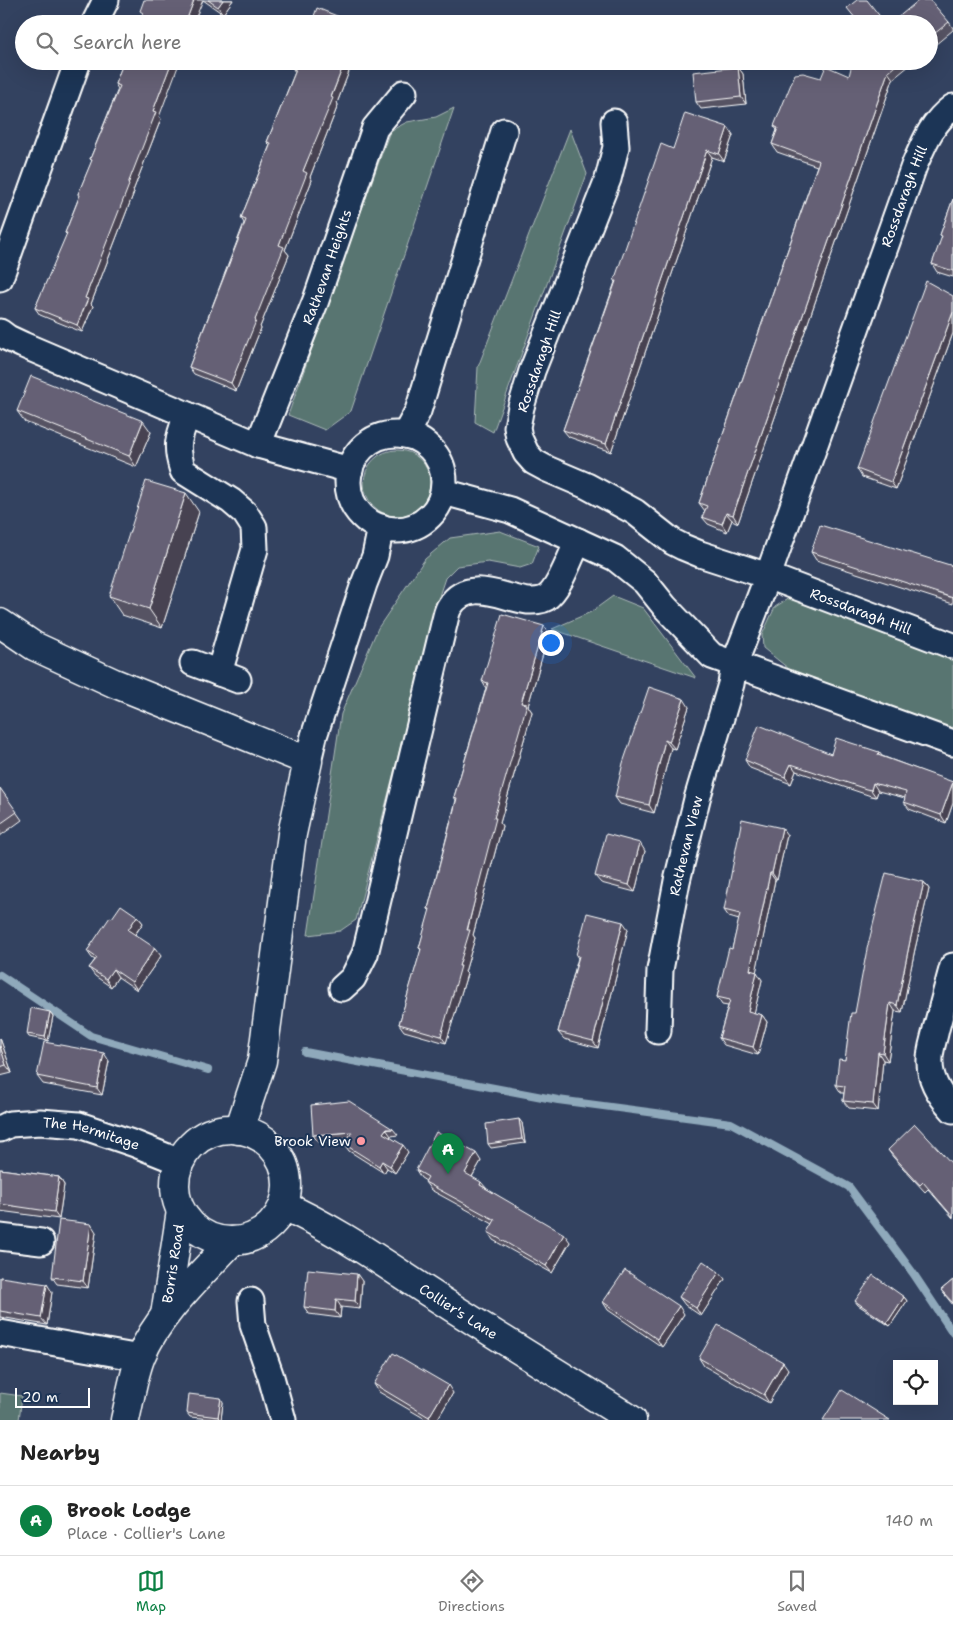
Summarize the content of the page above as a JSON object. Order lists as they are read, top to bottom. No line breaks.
{"streets":{"street":["Rossdaragh Hill","Rathevan Heights","Rathevan View","The Hermitage","Borris Road","Collier's Lane"]},"crossings":[["Rossdaragh Hill","Rathevan View"],["The Hermitage","Borris Road"],["The Hermitage","Collier's Lane"],["Borris Road","Collier's Lane"]],"places":["Brook View"],"scale_bar":"20 m","page":{"search":"Search here","pins":"A","scale":"20 m","heading":"Nearby","list":[{"mark":"A","name":"Brook Lodge","note":"Place · Collier's Lane","value":"140 m"}],"nav":["Map","Directions","Saved"]}}
